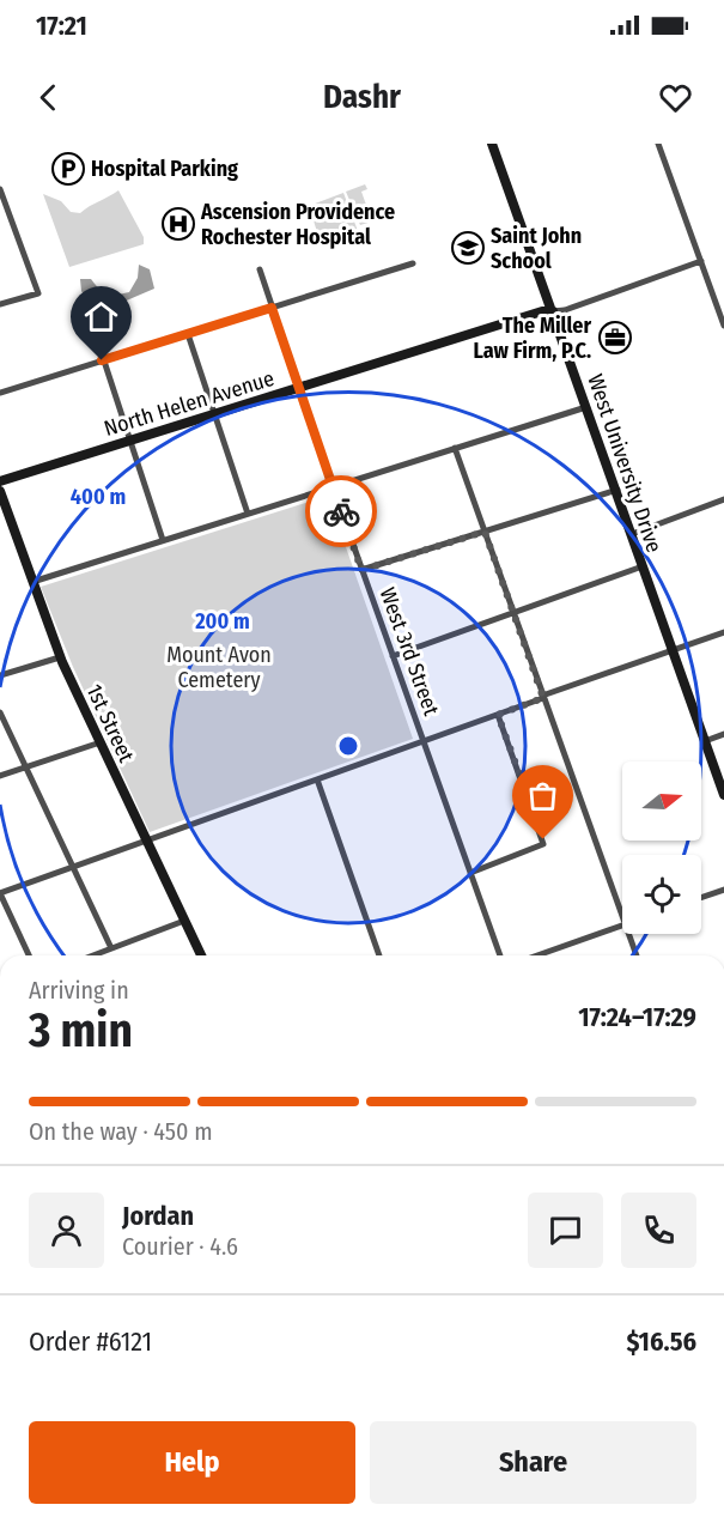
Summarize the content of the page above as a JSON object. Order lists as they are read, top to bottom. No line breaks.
{"streets":{"street":["North Helen Avenue","West University Drive","West 3rd Street","1st Street"]},"crossings":[["North Helen Avenue","West University Drive"],["North Helen Avenue","West 3rd Street"]],"parks":["Mount Avon Cemetery"],"places":{"parking":["Hospital Parking"],"hospital":["Ascension Providence Rochester Hospital"],"school or university":["Saint John School"],"office":["The Miller Law Firm, P.C."]},"north":"right","page":{"status":"17:21","header":"Dashr","heading":["3 min","Arriving in","17:24–17:29"],"panel":["Jordan","Courier · 4.6","Order #6121","$16.56"],"bar":"On the way · 450 m","buttons":["Help","Share"]},"rings":["400 m","200 m"]}
